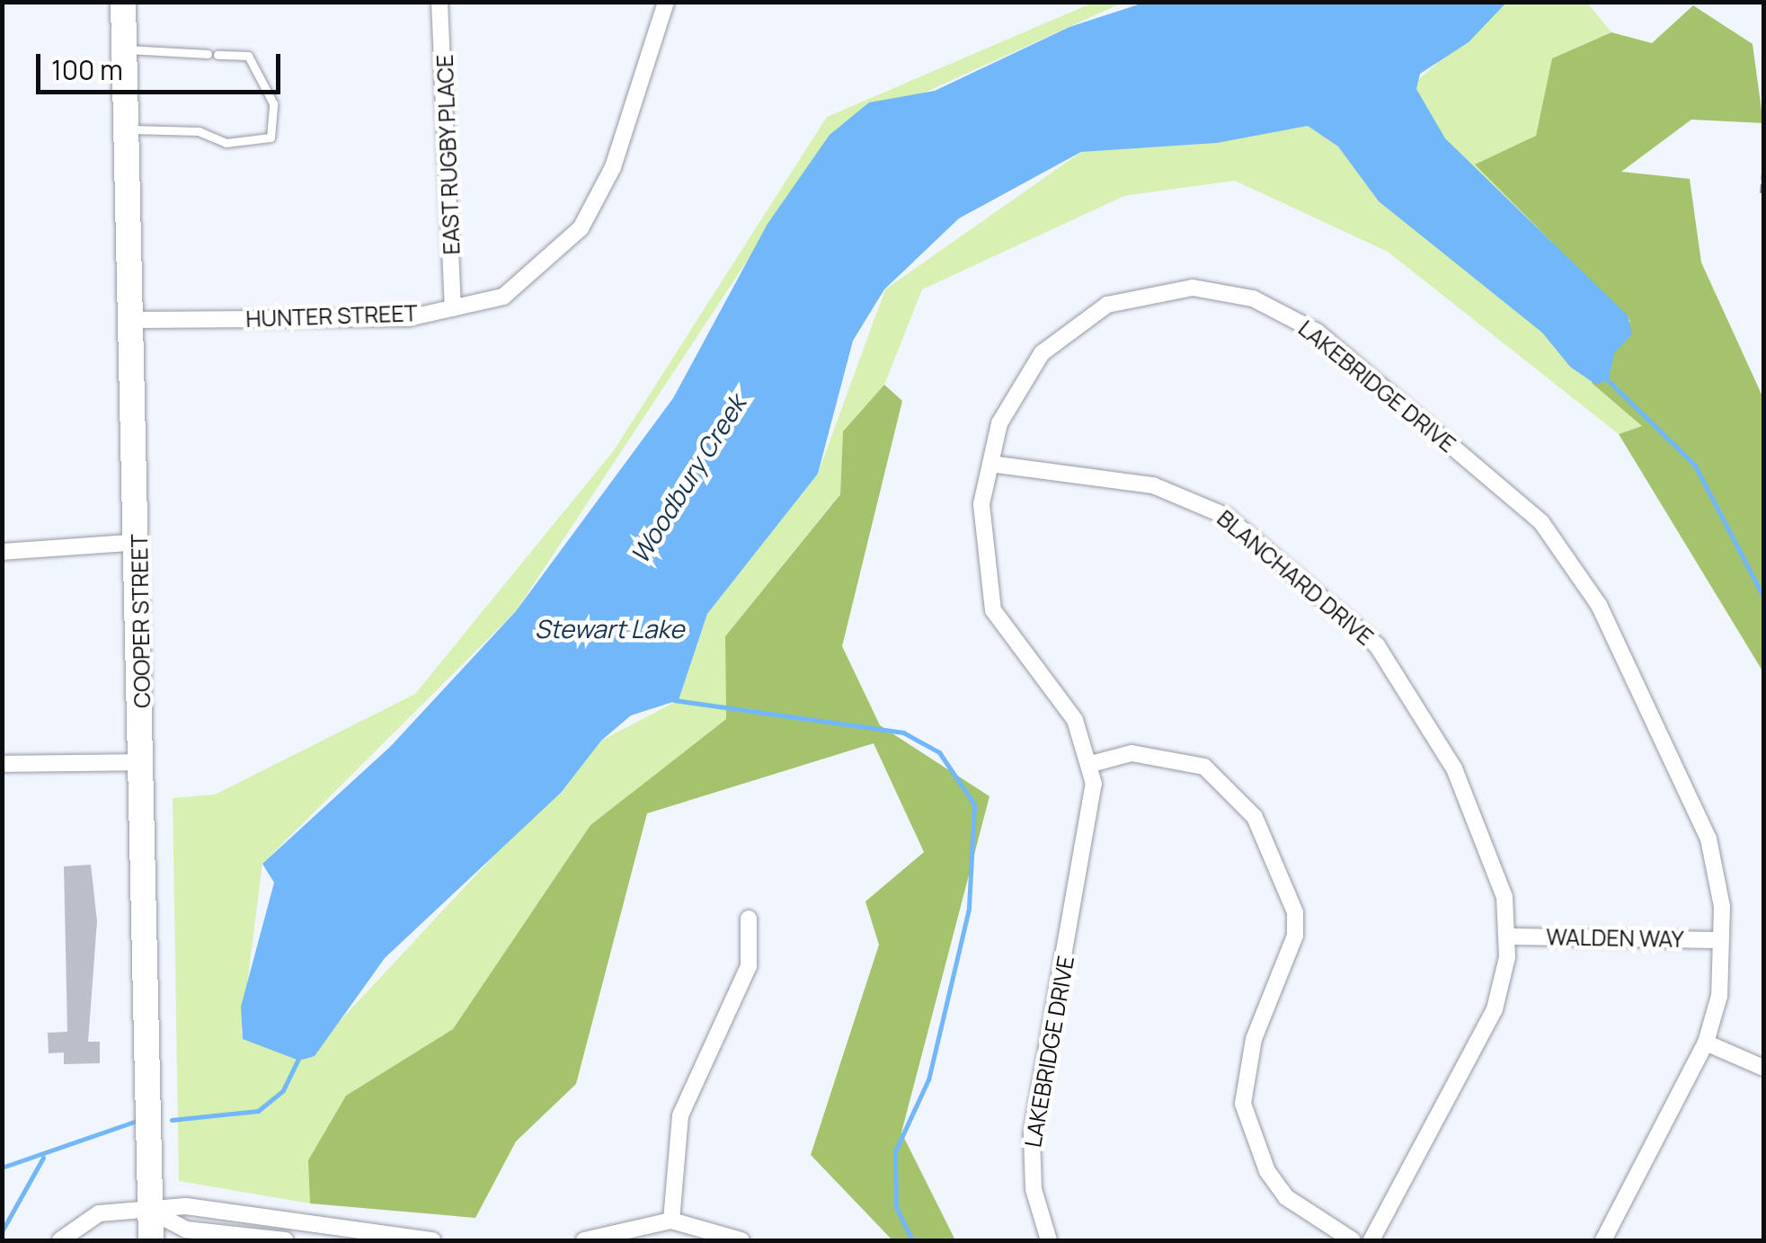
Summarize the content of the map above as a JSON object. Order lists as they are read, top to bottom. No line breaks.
{"streets":{"main road":["COOPER STREET"],"street":["EAST RUGBY PLACE","HUNTER STREET","LAKEBRIDGE DRIVE","BLANCHARD DRIVE","WALDEN WAY"]},"crossings":[["EAST RUGBY PLACE","HUNTER STREET"],["HUNTER STREET","COOPER STREET"],["LAKEBRIDGE DRIVE","BLANCHARD DRIVE"],["LAKEBRIDGE DRIVE","WALDEN WAY"],["BLANCHARD DRIVE","WALDEN WAY"]],"water":["Woodbury Creek","Stewart Lake"],"scale_bar":"100 m"}
